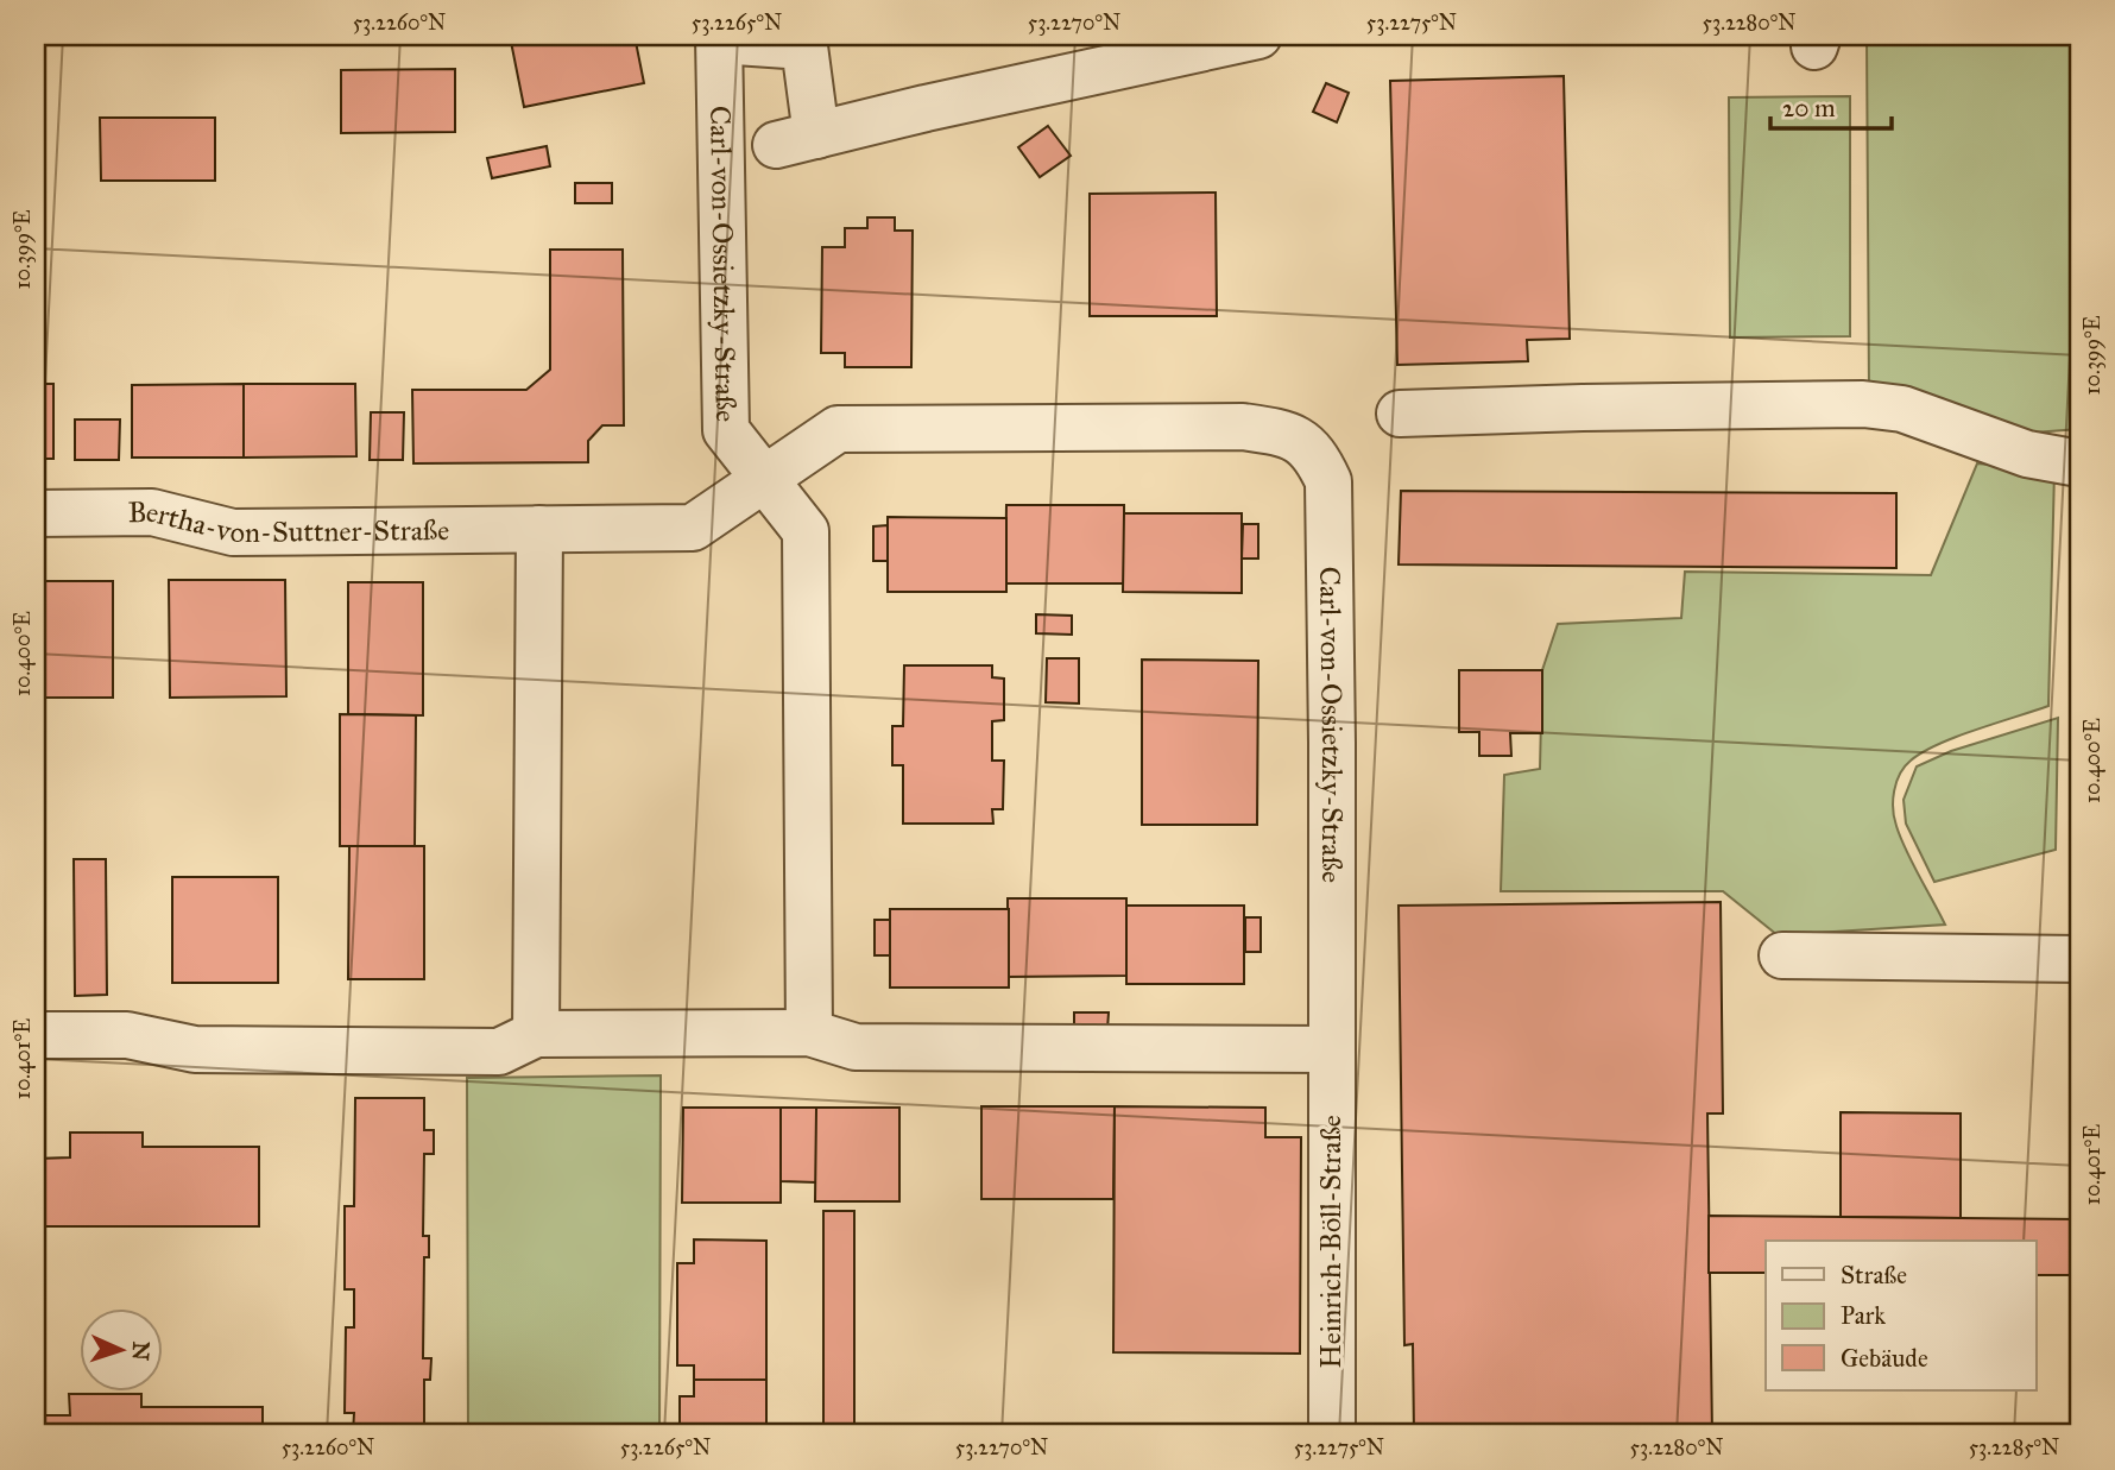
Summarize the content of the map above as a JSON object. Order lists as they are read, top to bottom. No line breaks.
{"streets":{"street":["Carl-von-Ossietzky-Straße","Bertha-von-Suttner-Straße","Heinrich-Böll-Straße"]},"crossings":[["Carl-von-Ossietzky-Straße","Bertha-von-Suttner-Straße"],["Carl-von-Ossietzky-Straße","Heinrich-Böll-Straße"]],"legend":["Straße","Park","Gebäude"],"scale_bar":"20 m","north":"right","coordinates":["53.2260°N","53.2265°N","53.2270°N","53.2275°N","53.2280°N","10.399°E","10.400°E","10.401°E","53.2285°N"]}
